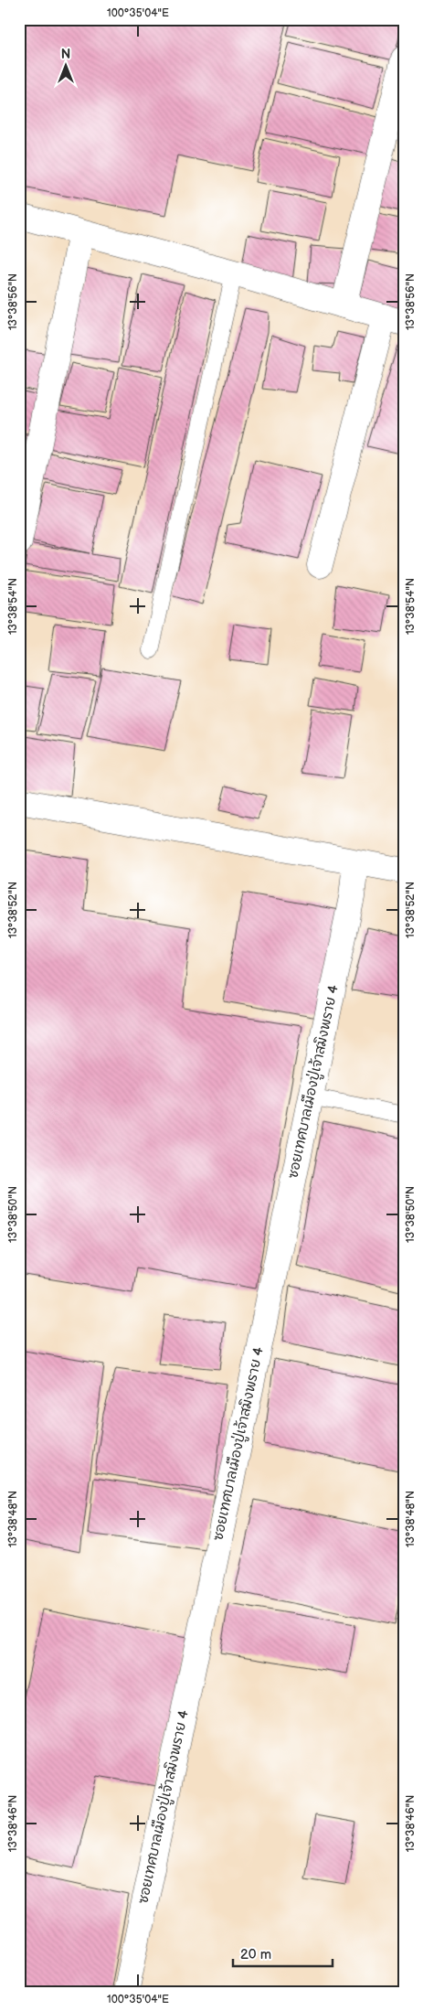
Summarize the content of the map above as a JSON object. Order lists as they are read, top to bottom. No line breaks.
{"streets":{"street":["ซอยเทศบาลเมืองปู่เจ้าสมิงพราย 4"]},"scale_bar":"20 m","north":"top","coordinates":["100°35'04\"E","13°38'56\"N","13°38'54\"N","13°38'52\"N","13°38'50\"N","13°38'48\"N","13°38'46\"N"]}
